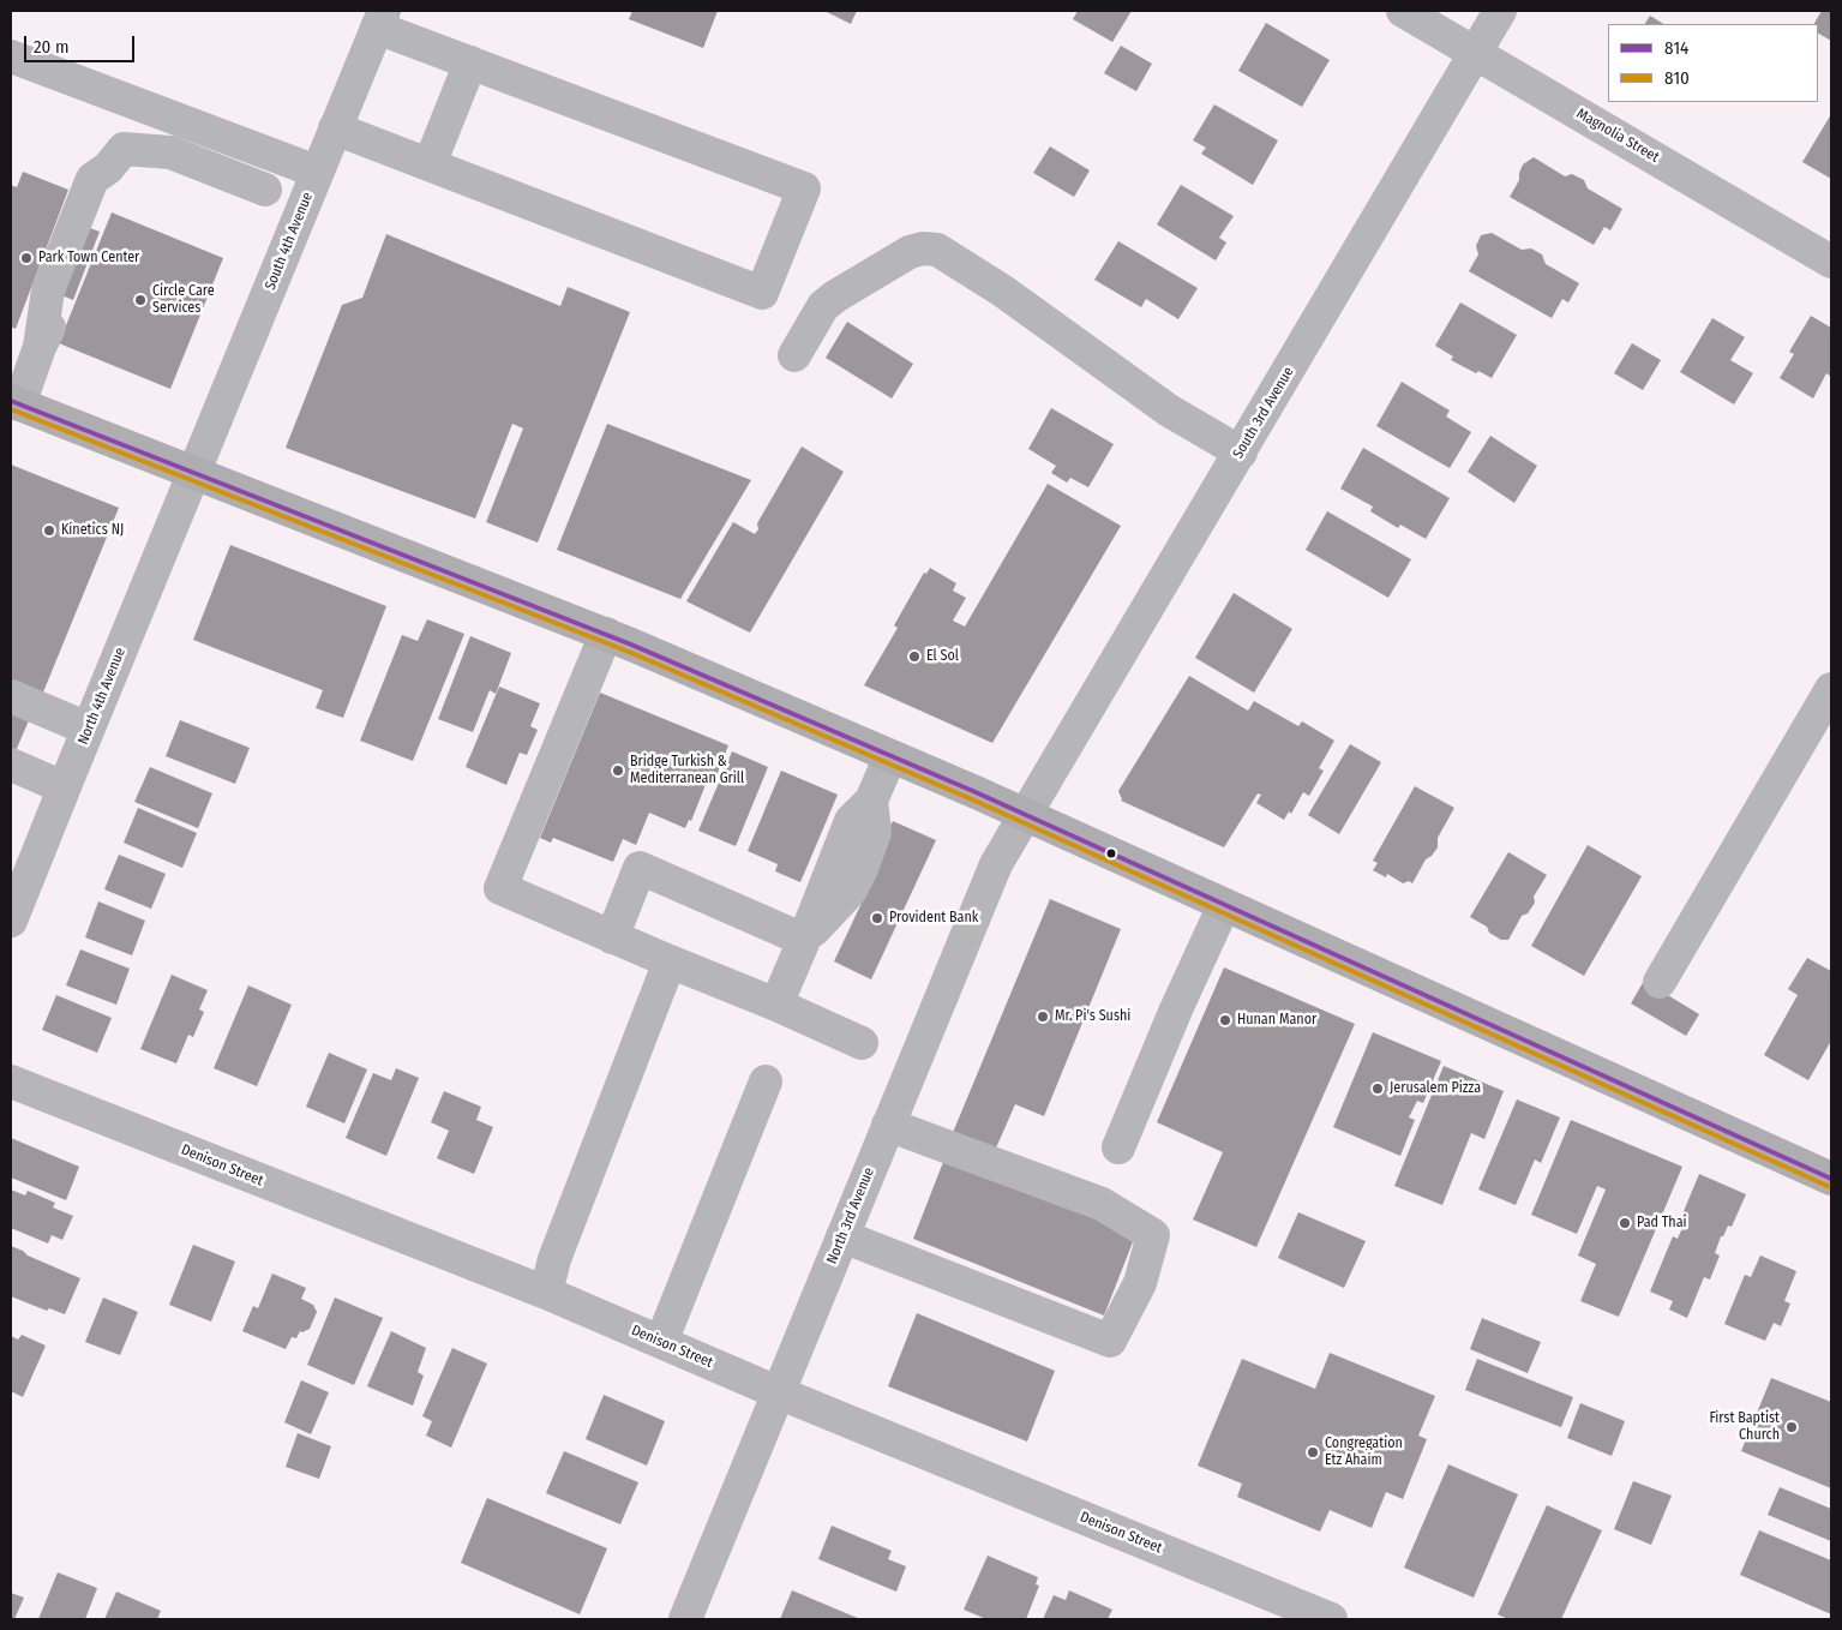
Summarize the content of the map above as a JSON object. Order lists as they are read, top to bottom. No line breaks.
{"streets":{"street":["Magnolia Street","South 4th Avenue","South 3rd Avenue","North 4th Avenue","Denison Street","North 3rd Avenue"]},"crossings":[["Magnolia Street","South 3rd Avenue"],["South 4th Avenue","North 4th Avenue"],["South 3rd Avenue","North 3rd Avenue"],["Denison Street","North 3rd Avenue"]],"places":["Park Town Center","Circle Care Services","Kinetics NJ","El Sol","Bridge Turkish & Mediterranean Grill","Provident Bank","Mr. Pi's Sushi","Hunan Manor","Jerusalem Pizza","Pad Thai","First Baptist Church","Congregation Etz Ahaim"],"lines":["transit line 814","transit line 810"],"legend":["814","810"],"scale_bar":"20 m"}
